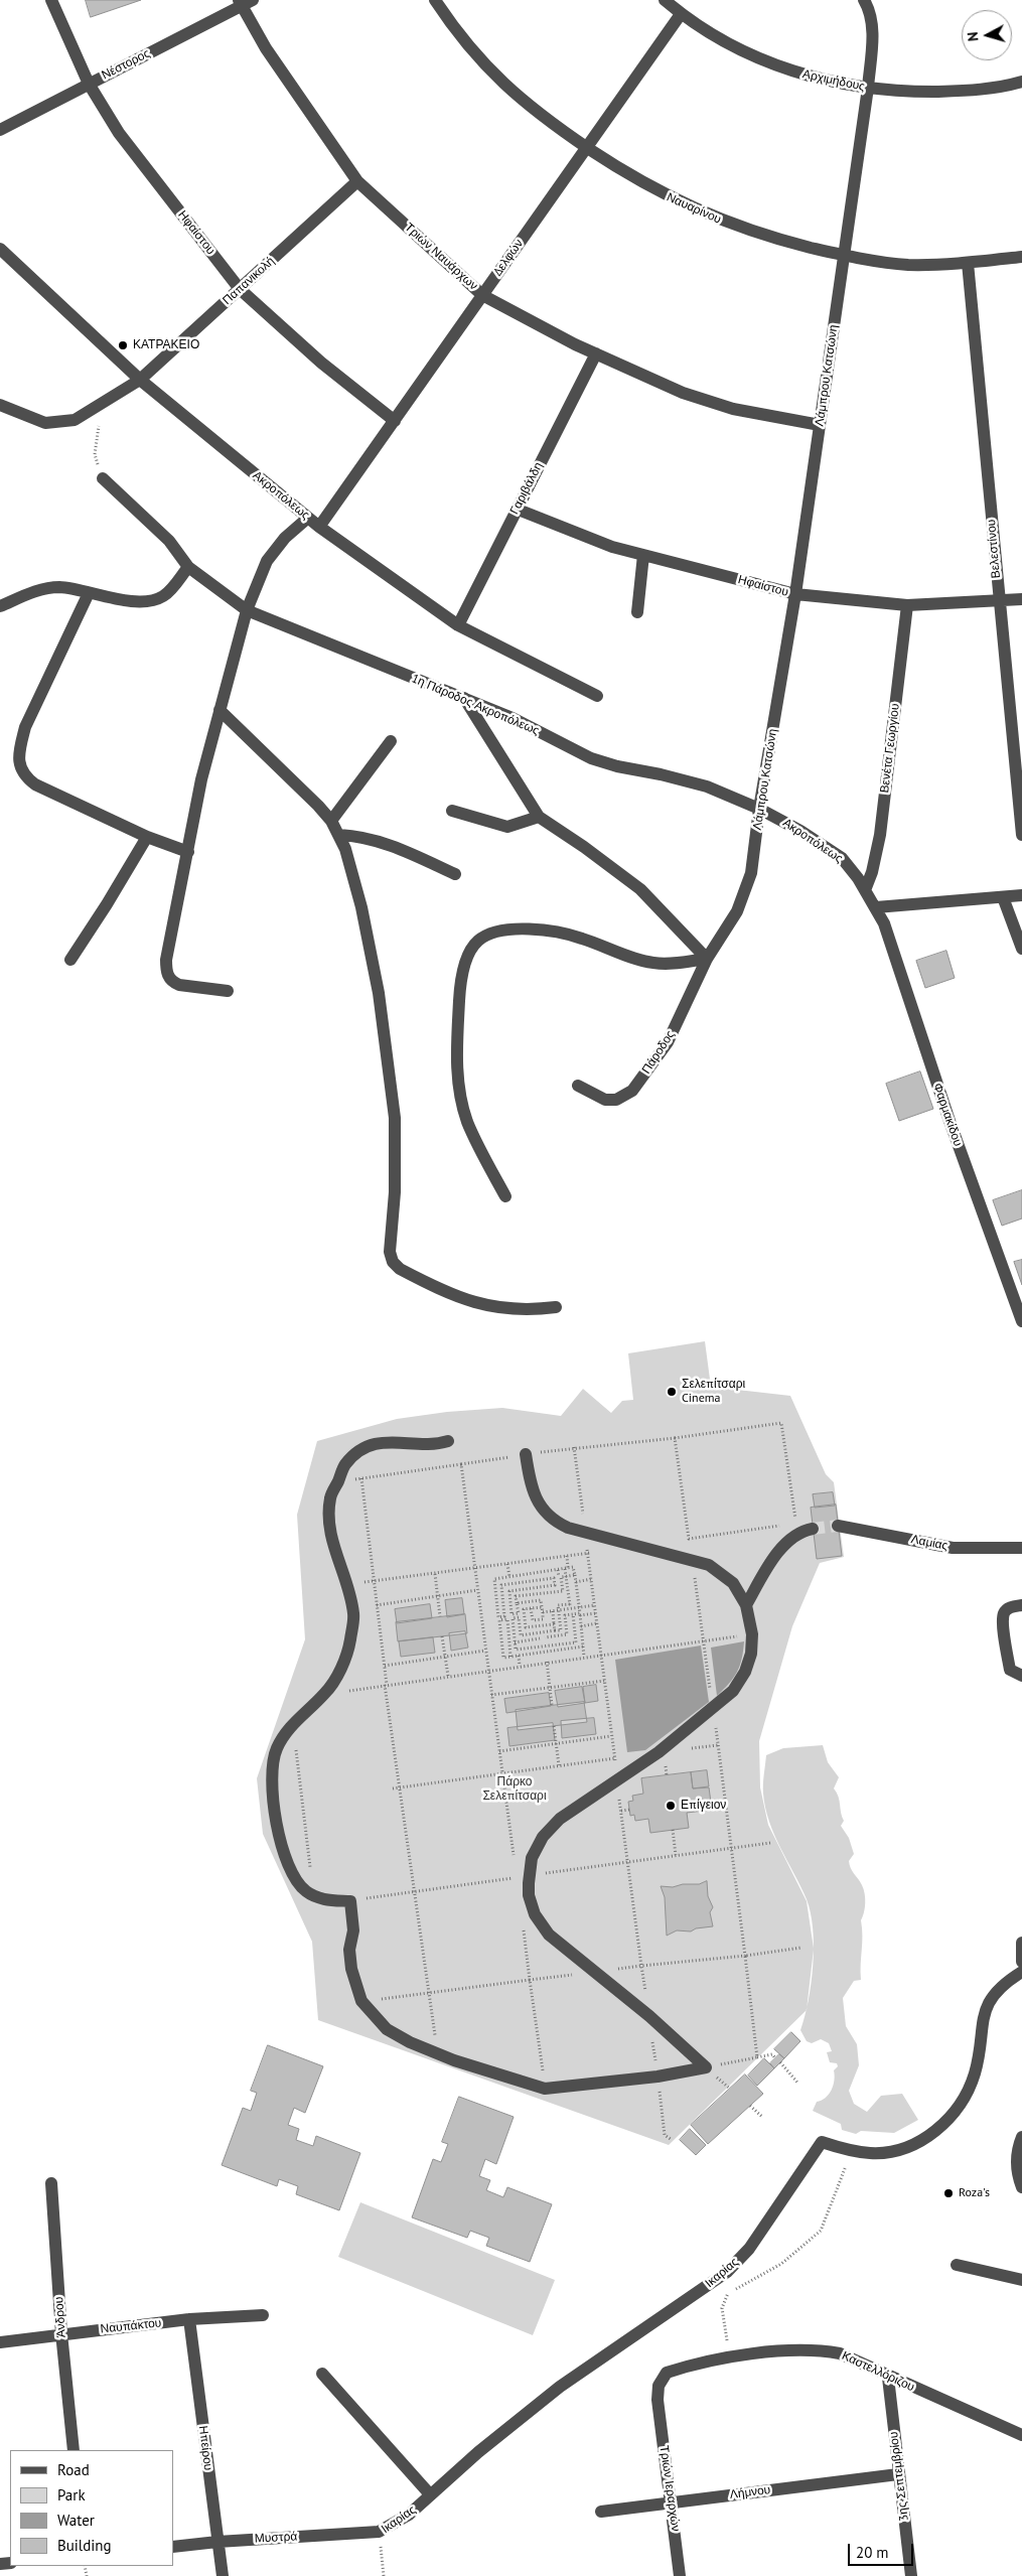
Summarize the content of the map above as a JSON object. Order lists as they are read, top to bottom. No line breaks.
{"streets":{"street":["Νέστορος","Αρχιμήδους","Ναυαρίνου","Ηφαίστου","Τριών Ναυάρχων","Δελφών","Παπανικολή","Λάμπρου Κατσώνη","Γαριβάλδη","Ακροπόλεως","Βελεστίνου","1η Πάροδος Ακροπόλεως","Βενέτα Γεωργίου","Πάροδος","Φαρμακίδου","Λαμίας","Ικαρίας","Άνδρου","Ναυπάκτου","Καστελλόριζου","Ηπείρου","3ης Σεπτεμβρίου","Τριών Ιεραρχών","Λήμνου","Μυστρά"]},"crossings":[["Νέστορος","Ηφαίστου"],["Νέστορος","Τριών Ναυάρχων"],["Αρχιμήδους","Δελφών"],["Αρχιμήδους","Λάμπρου Κατσώνη"],["Ναυαρίνου","Δελφών"],["Ναυαρίνου","Λάμπρου Κατσώνη"],["Ναυαρίνου","Βελεστίνου"],["Ηφαίστου","Δελφών"],["Ηφαίστου","Παπανικολή"],["Ηφαίστου","Λάμπρου Κατσώνη"],["Ηφαίστου","Γαριβάλδη"],["Ηφαίστου","Βελεστίνου"],["Ηφαίστου","Βενέτα Γεωργίου"],["Τριών Ναυάρχων","Δελφών"],["Τριών Ναυάρχων","Παπανικολή"],["Τριών Ναυάρχων","Λάμπρου Κατσώνη"],["Τριών Ναυάρχων","Γαριβάλδη"],["Δελφών","Ακροπόλεως"],["Παπανικολή","Ακροπόλεως"],["Λάμπρου Κατσώνη","Ακροπόλεως"],["Λάμπρου Κατσώνη","Πάροδος"],["Γαριβάλδη","Ακροπόλεως"],["Ακροπόλεως","1η Πάροδος Ακροπόλεως"],["Ακροπόλεως","Βενέτα Γεωργίου"],["Ακροπόλεως","Φαρμακίδου"],["Ικαρίας","Μυστρά"],["Άνδρου","Ναυπάκτου"],["Ναυπάκτου","Ηπείρου"],["Καστελλόριζου","3ης Σεπτεμβρίου"],["Καστελλόριζου","Τριών Ιεραρχών"],["Ηπείρου","Μυστρά"],["3ης Σεπτεμβρίου","Λήμνου"],["Τριών Ιεραρχών","Λήμνου"]],"parks":["Πάρκο Σελεπίτσαρι"],"places":["ΚΑΤΡΑΚΕΙΟ","Σελεπίτσαρι Cinema","Επίγειον","Roza's"],"legend":["Road","Park","Water","Building"],"scale_bar":"20 m","north":"left"}
